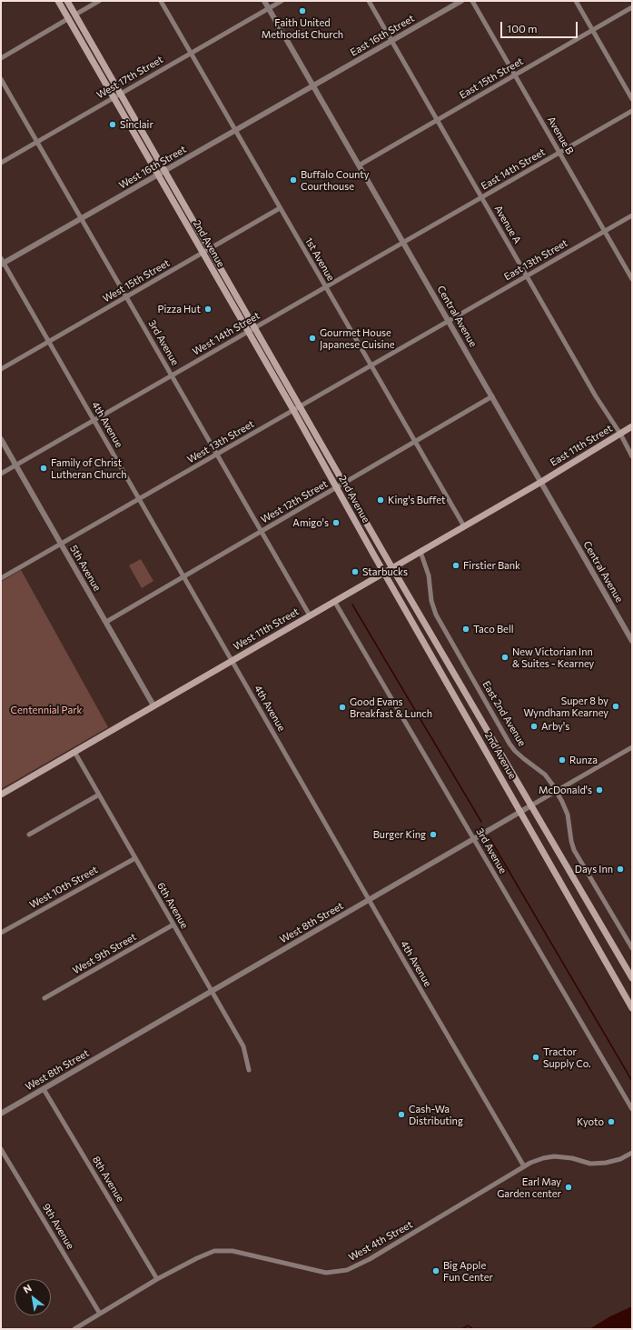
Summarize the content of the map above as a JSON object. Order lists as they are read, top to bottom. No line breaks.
{"streets":{"main road":["2nd Avenue","East 11th Street","West 11th Street"],"street":["East 16th Street","West 17th Street","East 15th Street","Avenue B","West 16th Street","East 14th Street","Avenue A","1st Avenue","East 13th Street","West 15th Street","Central Avenue","West 14th Street","3rd Avenue","4th Avenue","West 13th Street","West 12th Street","5th Avenue","East 2nd Avenue","West 10th Street","6th Avenue","West 8th Street","West 9th Street","8th Avenue","9th Avenue","West 4th Street"]},"crossings":[["East 16th Street","West 16th Street"],["East 16th Street","Avenue A"],["East 16th Street","Central Avenue"],["West 17th Street","2nd Avenue"],["West 17th Street","1st Avenue"],["West 17th Street","Central Avenue"],["West 17th Street","3rd Avenue"],["East 15th Street","Avenue B"],["East 15th Street","Avenue A"],["East 15th Street","Central Avenue"],["Avenue B","East 14th Street"],["Avenue B","East 13th Street"],["West 16th Street","2nd Avenue"],["West 16th Street","1st Avenue"],["West 16th Street","Central Avenue"],["West 16th Street","3rd Avenue"],["West 16th Street","4th Avenue"],["East 14th Street","Avenue A"],["East 14th Street","Central Avenue"],["East 14th Street","West 14th Street"],["Avenue A","East 13th Street"],["Avenue A","East 11th Street"],["2nd Avenue","West 15th Street"],["2nd Avenue","West 14th Street"],["2nd Avenue","West 13th Street"],["2nd Avenue","West 12th Street"],["2nd Avenue","West 11th Street"],["2nd Avenue","West 8th Street"],["1st Avenue","West 15th Street"],["1st Avenue","West 14th Street"],["1st Avenue","West 13th Street"],["1st Avenue","West 12th Street"],["1st Avenue","West 11th Street"],["East 13th Street","Central Avenue"],["East 13th Street","West 13th Street"],["West 15th Street","3rd Avenue"],["West 15th Street","4th Avenue"],["Central Avenue","West 14th Street"],["Central Avenue","West 13th Street"],["Central Avenue","East 11th Street"],["Central Avenue","West 12th Street"],["Central Avenue","West 11th Street"],["West 14th Street","3rd Avenue"],["West 14th Street","4th Avenue"],["West 14th Street","5th Avenue"],["3rd Avenue","West 13th Street"],["3rd Avenue","West 12th Street"],["3rd Avenue","West 11th Street"],["3rd Avenue","West 8th Street"],["4th Avenue","West 13th Street"],["4th Avenue","West 12th Street"],["4th Avenue","West 11th Street"],["4th Avenue","West 8th Street"],["4th Avenue","West 4th Street"],["West 13th Street","5th Avenue"],["East 11th Street","West 11th Street"],["West 12th Street","5th Avenue"],["5th Avenue","West 11th Street"],["West 11th Street","East 2nd Avenue"],["West 11th Street","6th Avenue"],["East 2nd Avenue","West 8th Street"],["West 10th Street","6th Avenue"],["6th Avenue","West 8th Street"],["6th Avenue","West 9th Street"],["West 8th Street","8th Avenue"],["8th Avenue","West 4th Street"],["9th Avenue","West 4th Street"]],"parks":["Centennial Park"],"places":["Faith United Methodist Church","Sinclair","Buffalo County Courthouse","Pizza Hut","Gourmet House Japanese Cuisine","Family of Christ Lutheran Church","King's Buffet","Amigo's","Firstier Bank","Starbucks","Taco Bell","New Victorian Inn & Suites - Kearney","Super 8 by Wyndham Kearney","Good Evans Breakfast & Lunch","Arby's","Runza","McDonald's","Burger King","Days Inn","Tractor Supply Co.","Cash-Wa Distributing","Kyoto","Earl May Garden center","Big Apple Fun Center"],"scale_bar":"100 m","north":"top left"}
